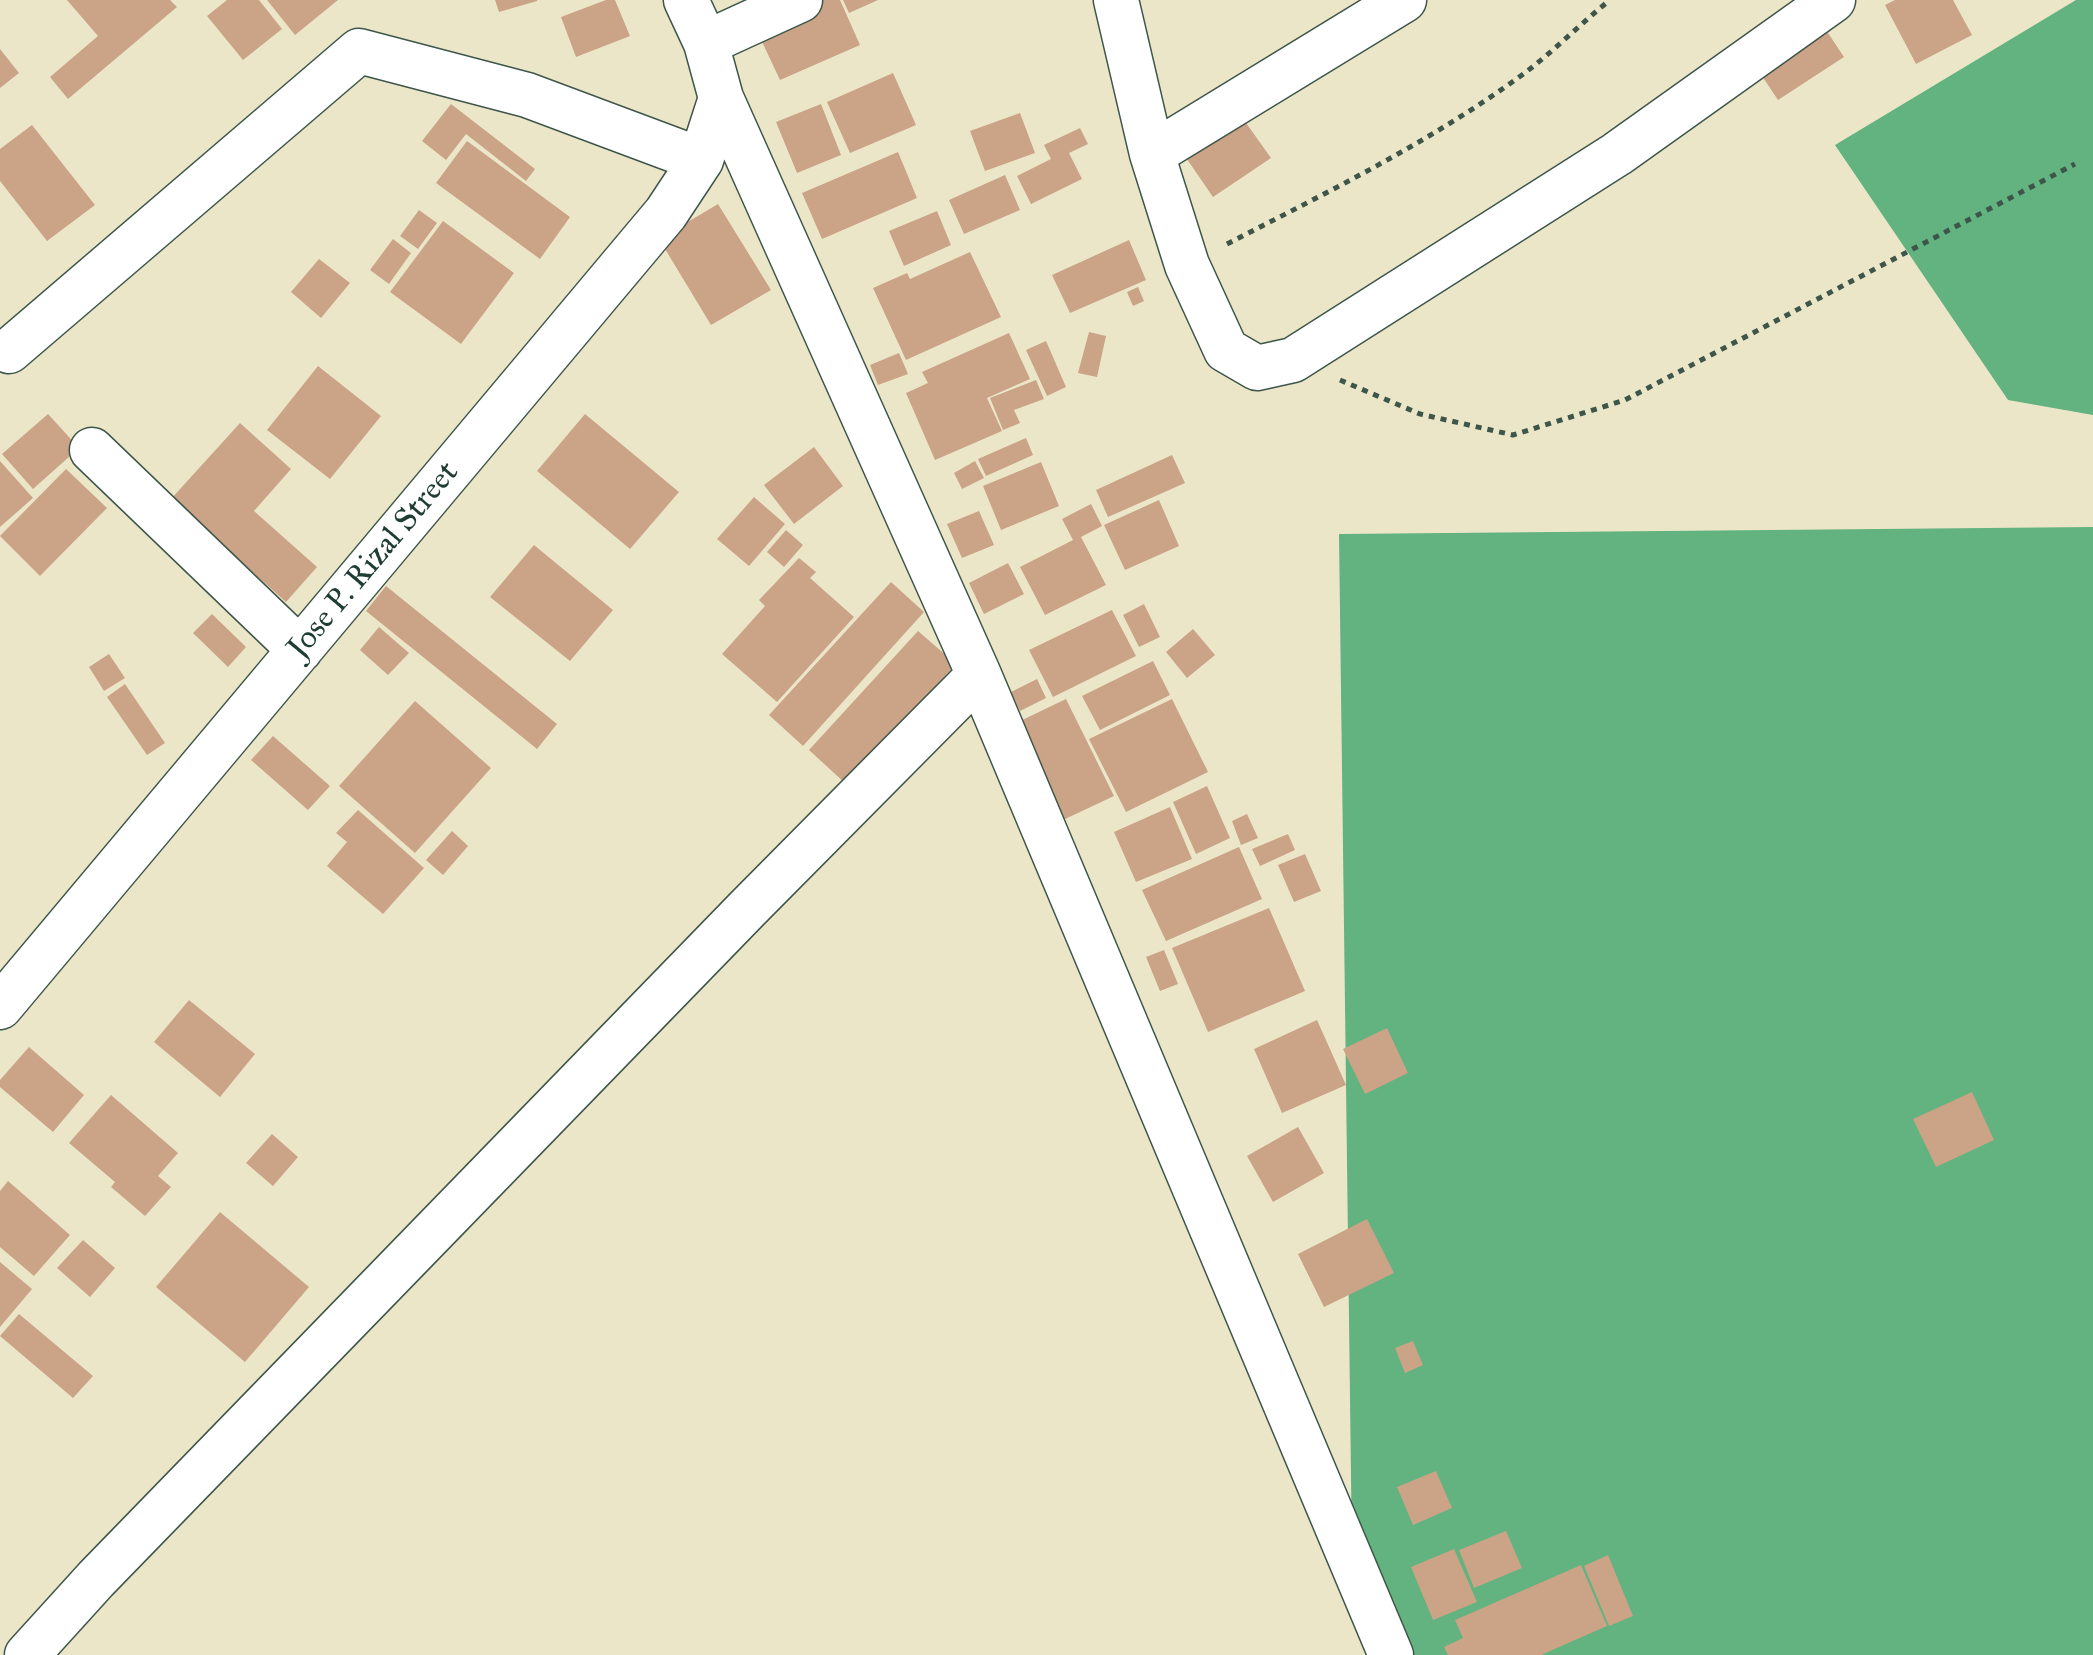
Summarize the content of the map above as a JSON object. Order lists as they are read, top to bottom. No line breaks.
{"streets":{"street":["Jose P. Rizal Street"]}}
